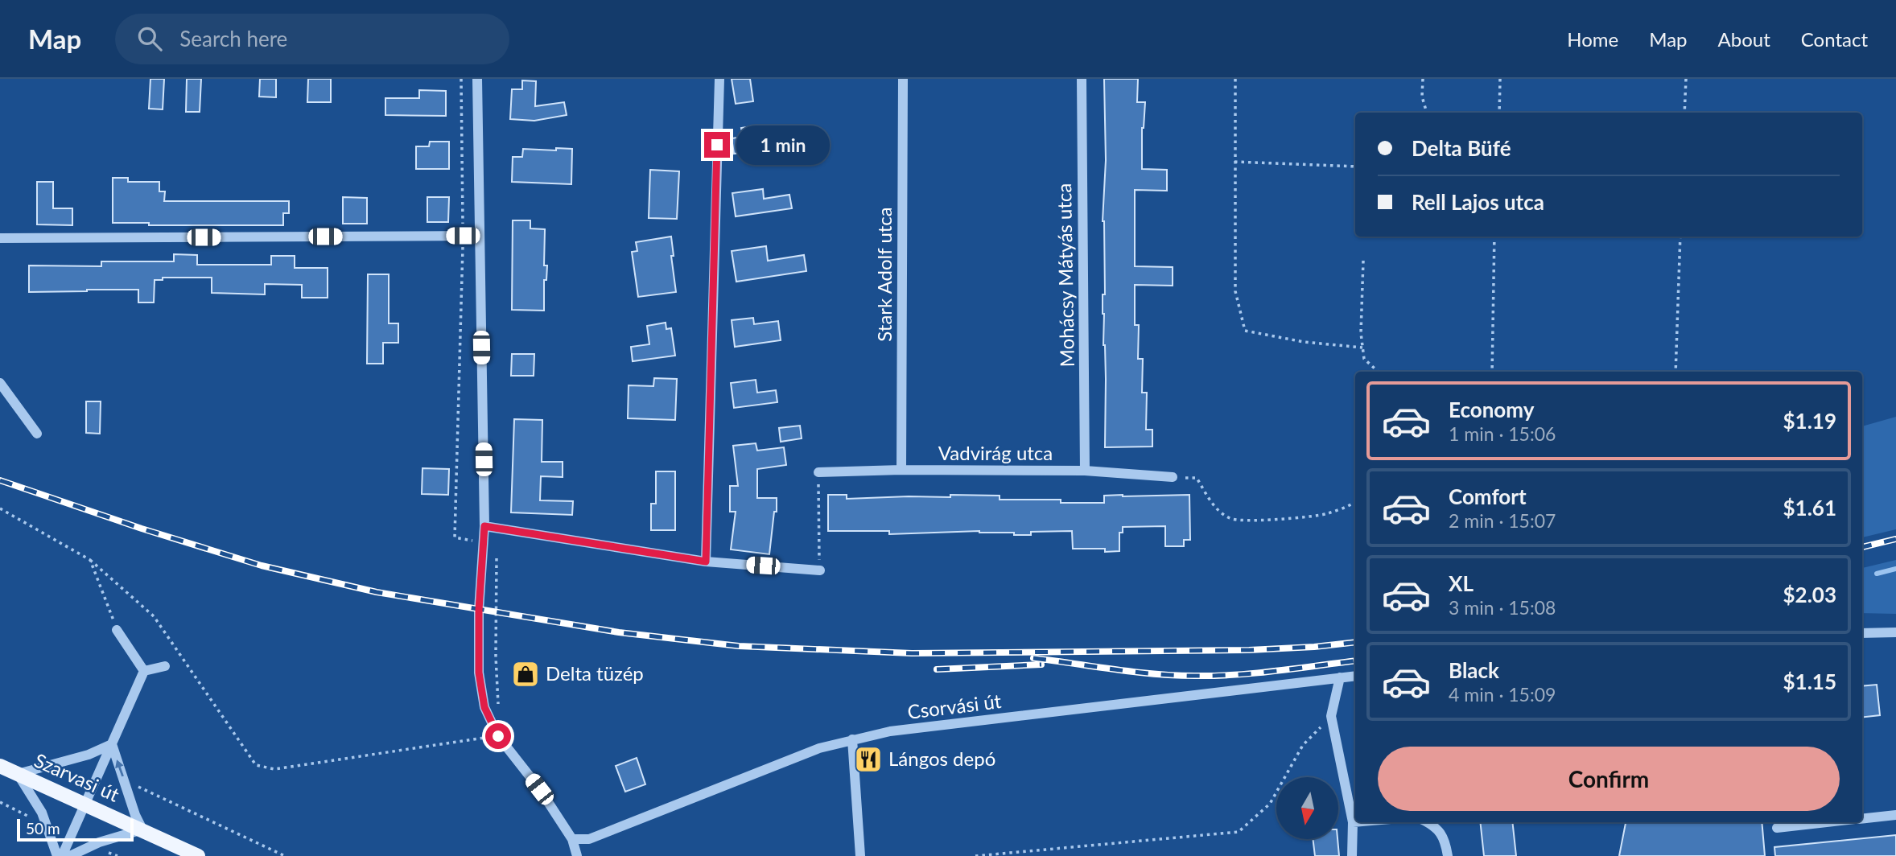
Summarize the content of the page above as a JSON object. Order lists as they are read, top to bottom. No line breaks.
{"streets":{"main road":["Szarvasi út"],"street":["Stark Adolf utca","Mohácsy Mátyás utca","Vadvirág utca","Csorvási út"]},"crossings":[["Stark Adolf utca","Vadvirág utca"],["Mohácsy Mátyás utca","Vadvirág utca"]],"places":{"shop":["Delta tüzép"],"restaurant":["Lángos depó"]},"scale_bar":"50 m","north":"bottom","page":{"header":"Map","search":"Search here","nav":["Home","Map","About","Contact"],"banner":["Delta Büfé","Rell Lajos utca"],"bubble":"1 min","list":[{"name":"Economy","note":"1 min · 15:06","value":"$1.19"},{"name":"Comfort","note":"2 min · 15:07","value":"$1.61"},{"name":"XL","note":"3 min · 15:08","value":"$2.03"},{"name":"Black","note":"4 min · 15:09","value":"$1.15"}],"buttons":"Confirm","scale":"50 m"}}
